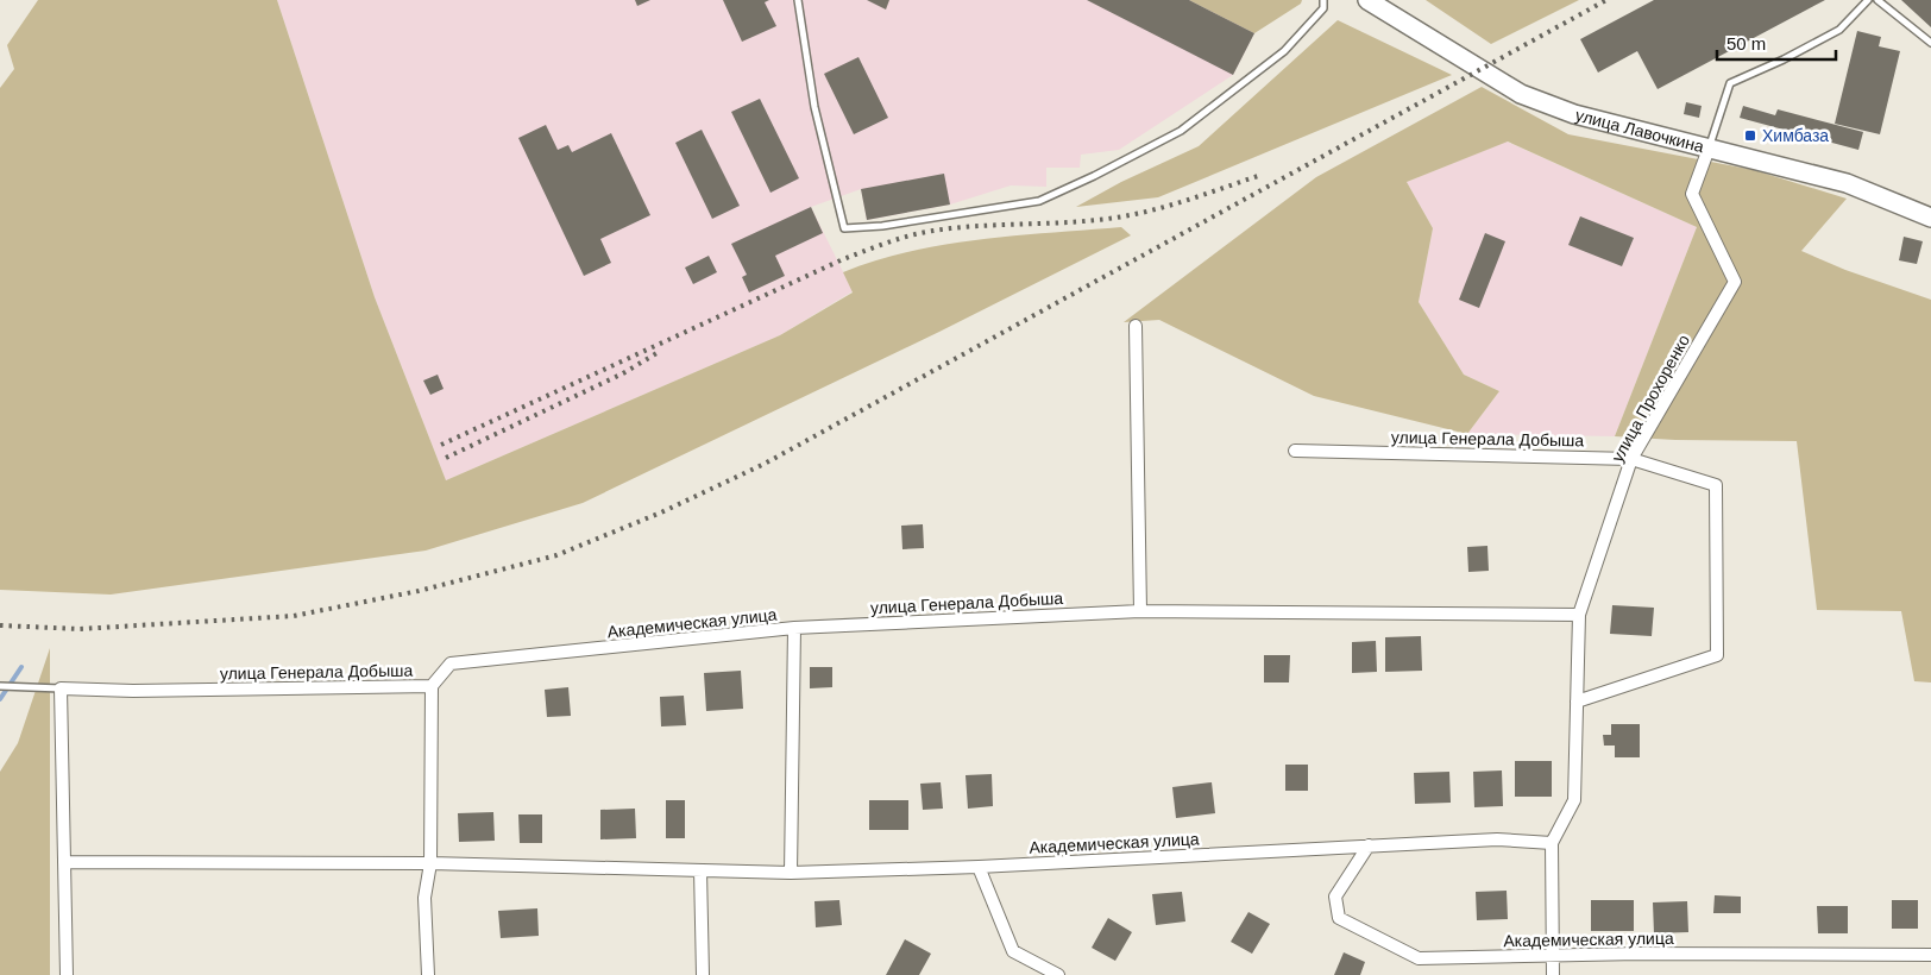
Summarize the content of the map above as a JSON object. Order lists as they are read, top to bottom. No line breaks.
{"streets":{"main road":["улица Лавочкина"],"street":["улица Прохоренко","улица Генерала Добыша","Академическая улица"]},"crossings":[["улица Лавочкина","улица Прохоренко"],["улица Прохоренко","улица Генерала Добыша"],["улица Прохоренко","Академическая улица"],["улица Генерала Добыша","Академическая улица"]],"places":{"transit":["Химбаза"]},"scale_bar":"50 m"}
